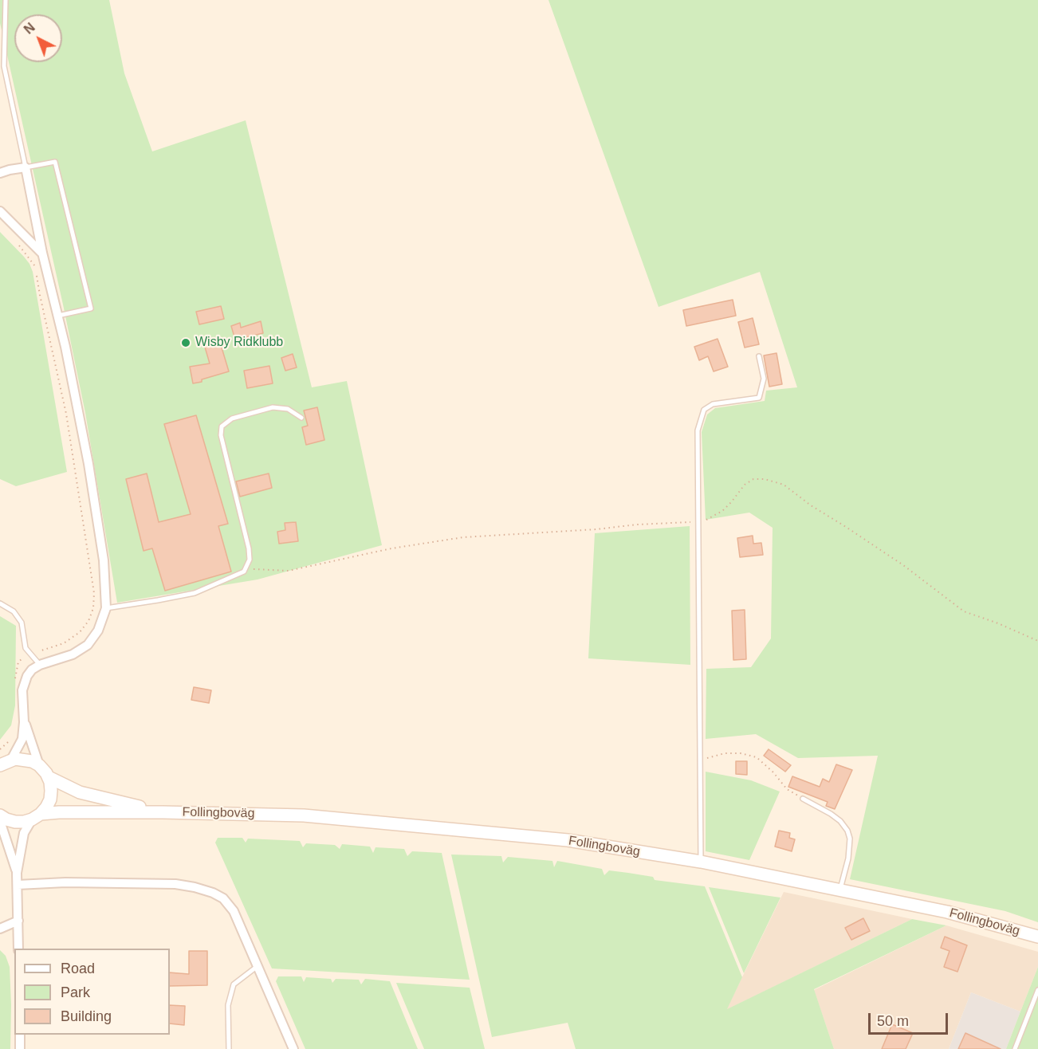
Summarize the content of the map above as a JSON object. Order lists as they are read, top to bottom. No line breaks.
{"streets":{"main road":["Follingboväg"]},"places":["Wisby Ridklubb"],"legend":["Road","Park","Building"],"scale_bar":"50 m","north":"top left"}
